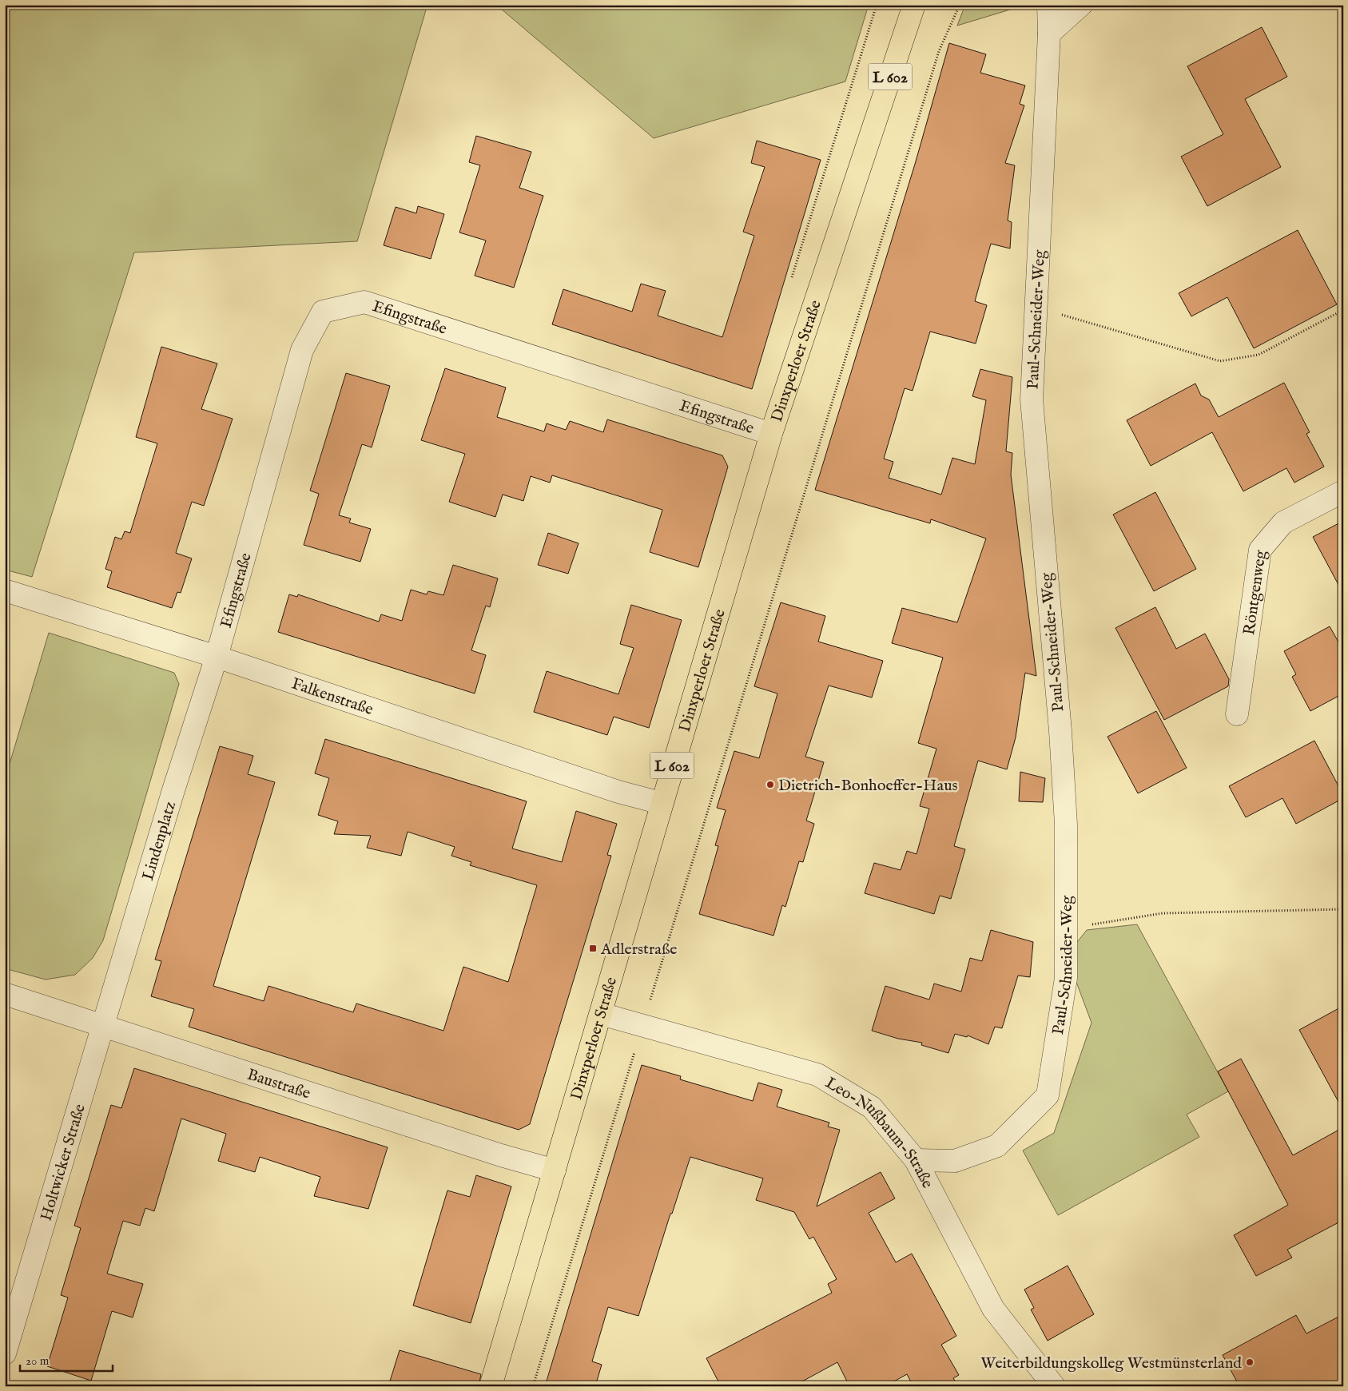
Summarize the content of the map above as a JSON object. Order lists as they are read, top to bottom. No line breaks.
{"streets":{"main road":["L 602","Dinxperloer Straße"],"street":["Efingstraße","Paul-Schneider-Weg","Röntgenweg","Falkenstraße","Lindenplatz","Baustraße","Leo-Nußbaum-Straße","Holtwicker Straße"]},"crossings":[["Efingstraße","Dinxperloer Straße"],["Efingstraße","Falkenstraße"],["Efingstraße","Lindenplatz"],["Paul-Schneider-Weg","Leo-Nußbaum-Straße"],["Dinxperloer Straße","Falkenstraße"],["Dinxperloer Straße","Baustraße"],["Dinxperloer Straße","Leo-Nußbaum-Straße"],["Falkenstraße","Lindenplatz"],["Lindenplatz","Baustraße"],["Lindenplatz","Holtwicker Straße"],["Baustraße","Holtwicker Straße"]],"places":{"other":["Dietrich-Bonhoeffer-Haus","Weiterbildungskolleg Westmünsterland"],"transit":["Adlerstraße"]},"scale_bar":"20 m"}
